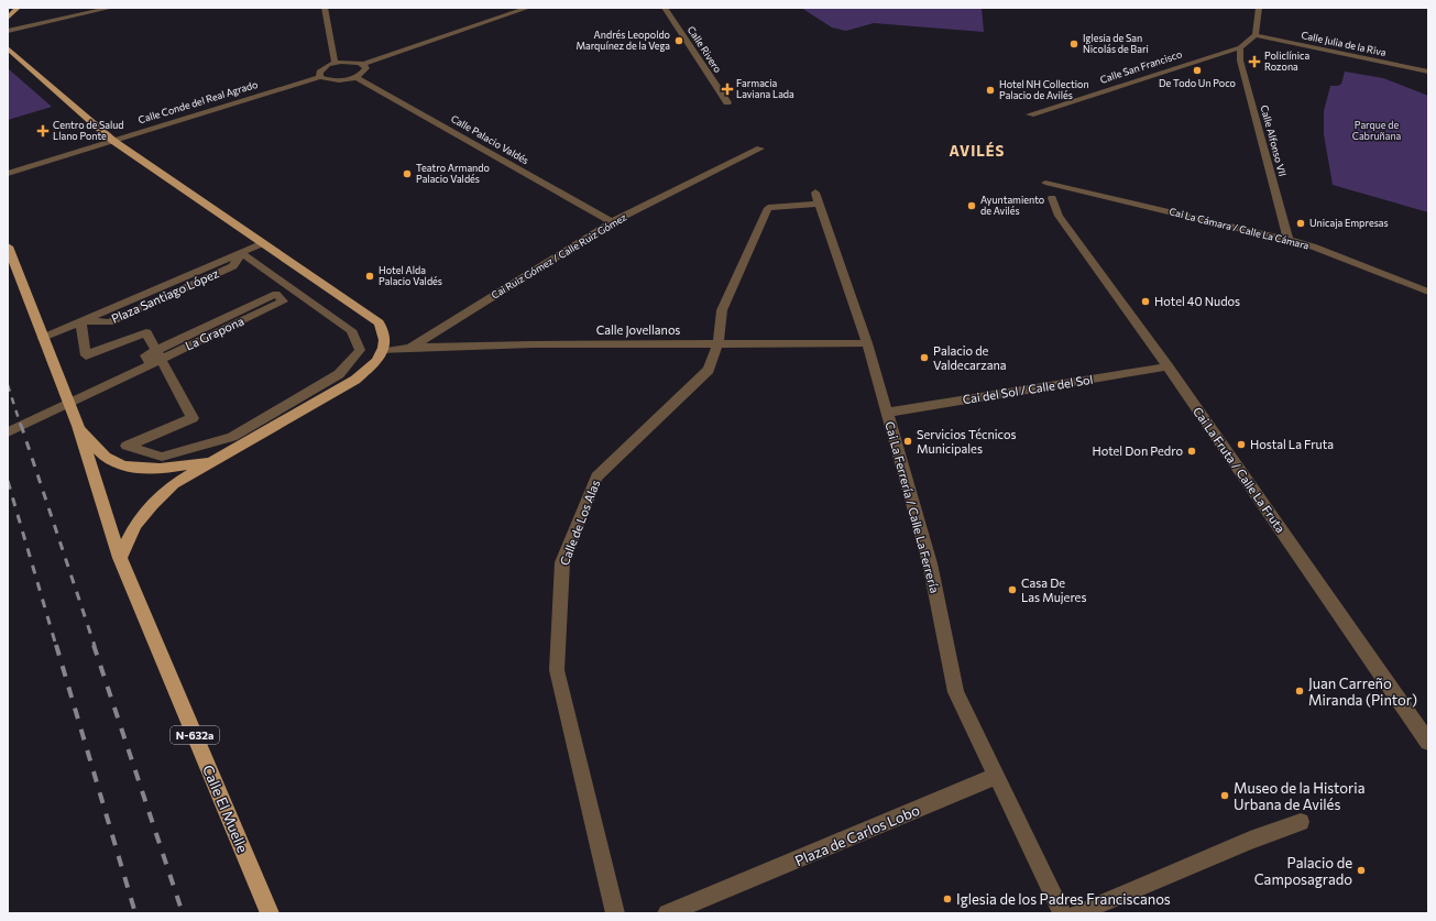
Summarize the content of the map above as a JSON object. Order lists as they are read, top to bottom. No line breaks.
{"streets":{"main road":["N-632a","Calle El Muelle"],"street":["Calle Julia de la Riva","Calle Rivero","Calle San Francisco","Calle Conde del Real Agrado","Calle Palacio Valdés","Calle Alfonso VII","Cai La Cámara / Calle La Cámara","Cai Ruiz Gómez / Calle Ruiz Gómez","Plaza Santiago López","Calle Jovellanos","La Grapona","Cai del Sol / Calle del Sol","Cai La Fruta / Calle La Fruta","Cai La Ferrería / Calle La Ferrería","Calle de Los Alas","Plaza de Carlos Lobo"]},"crossings":[["Calle Julia de la Riva","Calle San Francisco"],["Calle San Francisco","Calle Alfonso VII"],["Calle Palacio Valdés","Cai Ruiz Gómez / Calle Ruiz Gómez"],["Calle Alfonso VII","Cai La Cámara / Calle La Cámara"],["Cai Ruiz Gómez / Calle Ruiz Gómez","Calle Jovellanos"],["Calle Jovellanos","Cai La Ferrería / Calle La Ferrería"],["Calle Jovellanos","Calle de Los Alas"],["Cai del Sol / Calle del Sol","Cai La Fruta / Calle La Fruta"],["Cai del Sol / Calle del Sol","Cai La Ferrería / Calle La Ferrería"],["Cai La Ferrería / Calle La Ferrería","Calle de Los Alas"]],"districts":["AVILÉS"],"parks":["Parque de Cabruñana"],"places":{"other":["Andrés Leopoldo Marquínez de la Vega","Iglesia de San Nicolás de Bari","De Todo Un Poco","Hotel NH Collection Palacio de Avilés","Teatro Armando Palacio Valdés","Ayuntamiento de Avilés","Unicaja Empresas","Hotel Alda Palacio Valdés","Hotel 40 Nudos","Palacio de Valdecarzana","Servicios Técnicos Municipales","Hostal La Fruta","Hotel Don Pedro","Casa De Las Mujeres","Juan Carreño Miranda (Pintor)","Museo de la Historia Urbana de Avilés","Palacio de Camposagrado","Iglesia de los Padres Franciscanos"],"health":["Policlínica Rozona","Farmacia Laviana Lada","Centro de Salud Llano Ponte"]}}
